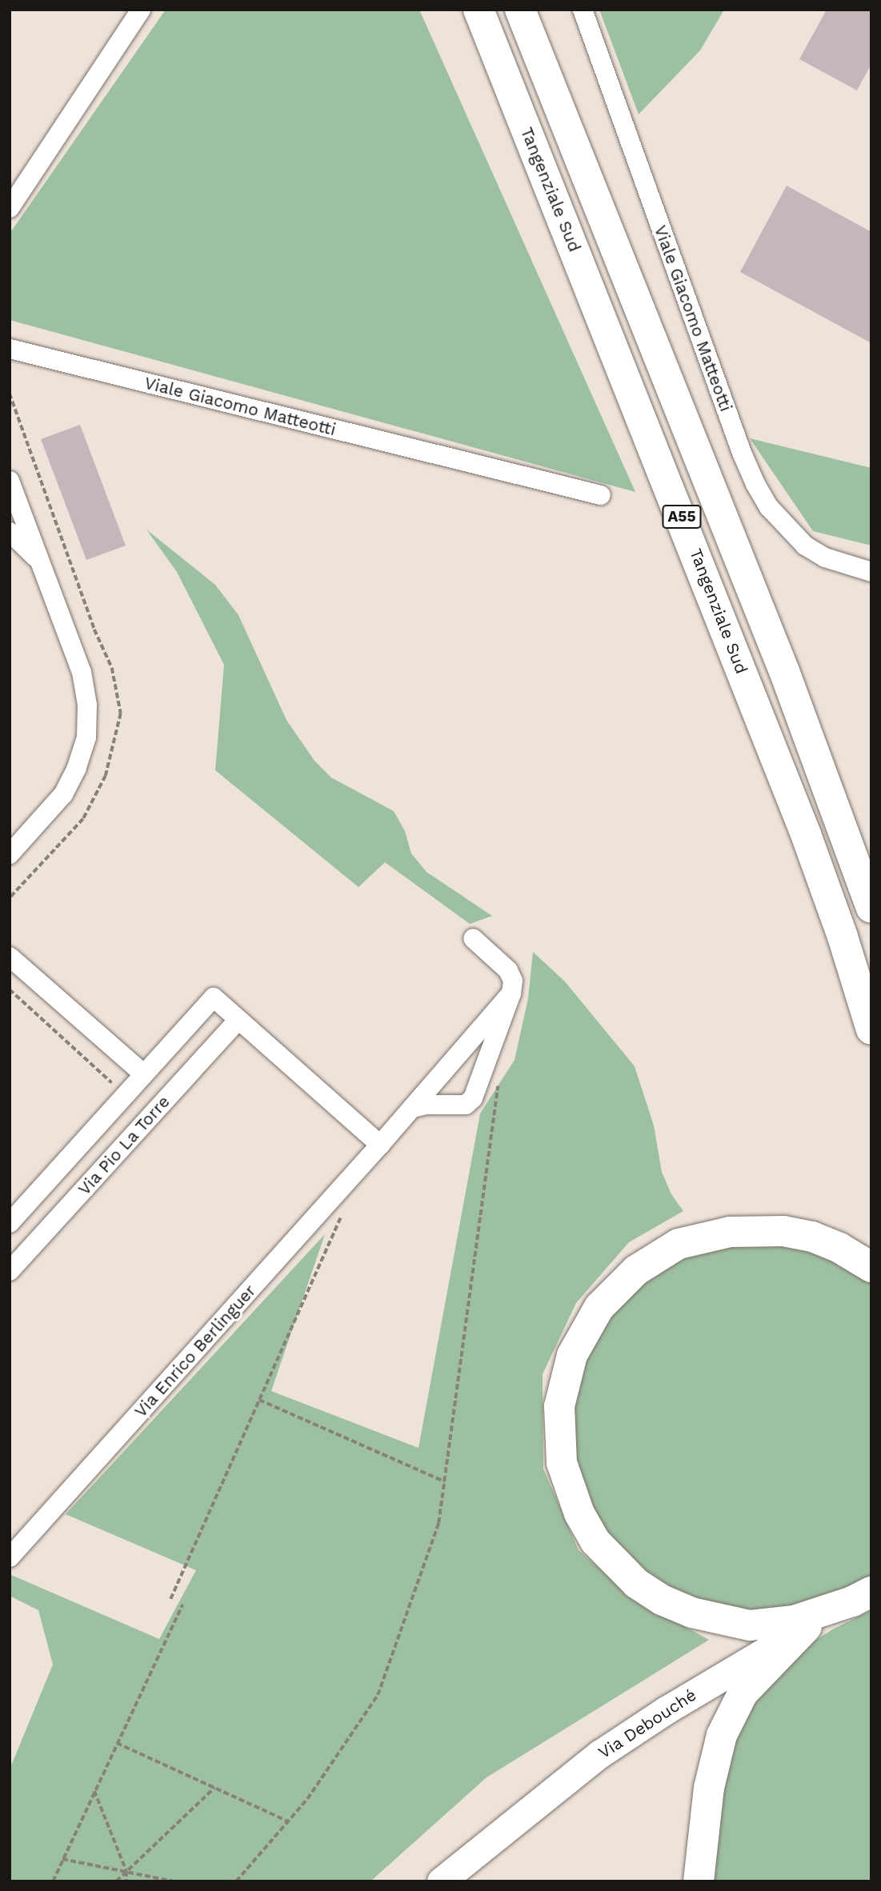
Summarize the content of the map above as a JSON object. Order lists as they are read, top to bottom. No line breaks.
{"streets":{"highway":["Tangenziale Sud","A55"],"main road":["Via Debouché"],"street":["Viale Giacomo Matteotti","Via Pio La Torre","Via Enrico Berlinguer"]}}
